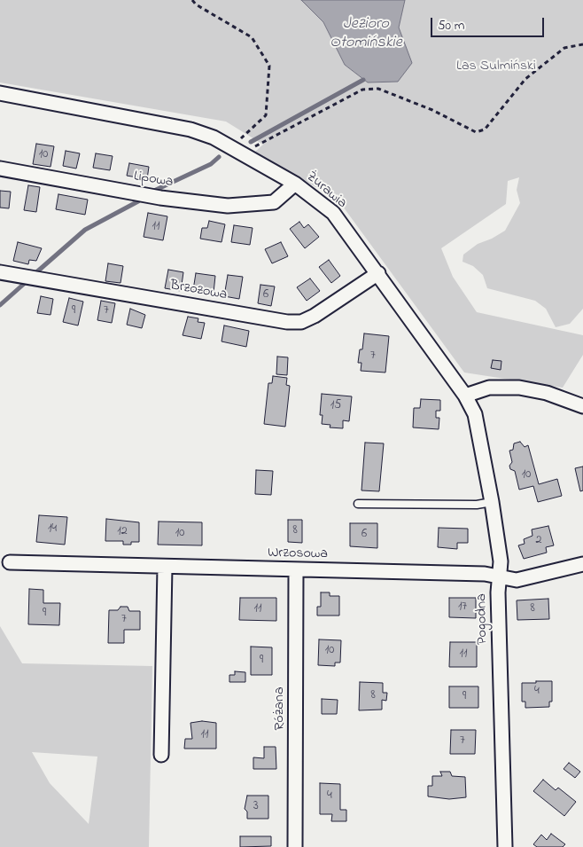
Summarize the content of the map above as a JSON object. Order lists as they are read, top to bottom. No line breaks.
{"streets":{"street":["Lipowa","Żurawia","Brzozowa","Wrzosowa","Pogodna","Różana"]},"crossings":[["Lipowa","Żurawia"],["Żurawia","Brzozowa"],["Żurawia","Pogodna"],["Wrzosowa","Pogodna"],["Wrzosowa","Różana"]],"water":["Jezioro Otomińskie"],"parks":["Las Sulmiński"],"house_numbers":["10","11","6","9","7","7","15","10","14","8","12","10","6","2","17","11","8","9","7","10","11","9","4","8","9","11","7","4","3"],"scale_bar":"50 m"}
